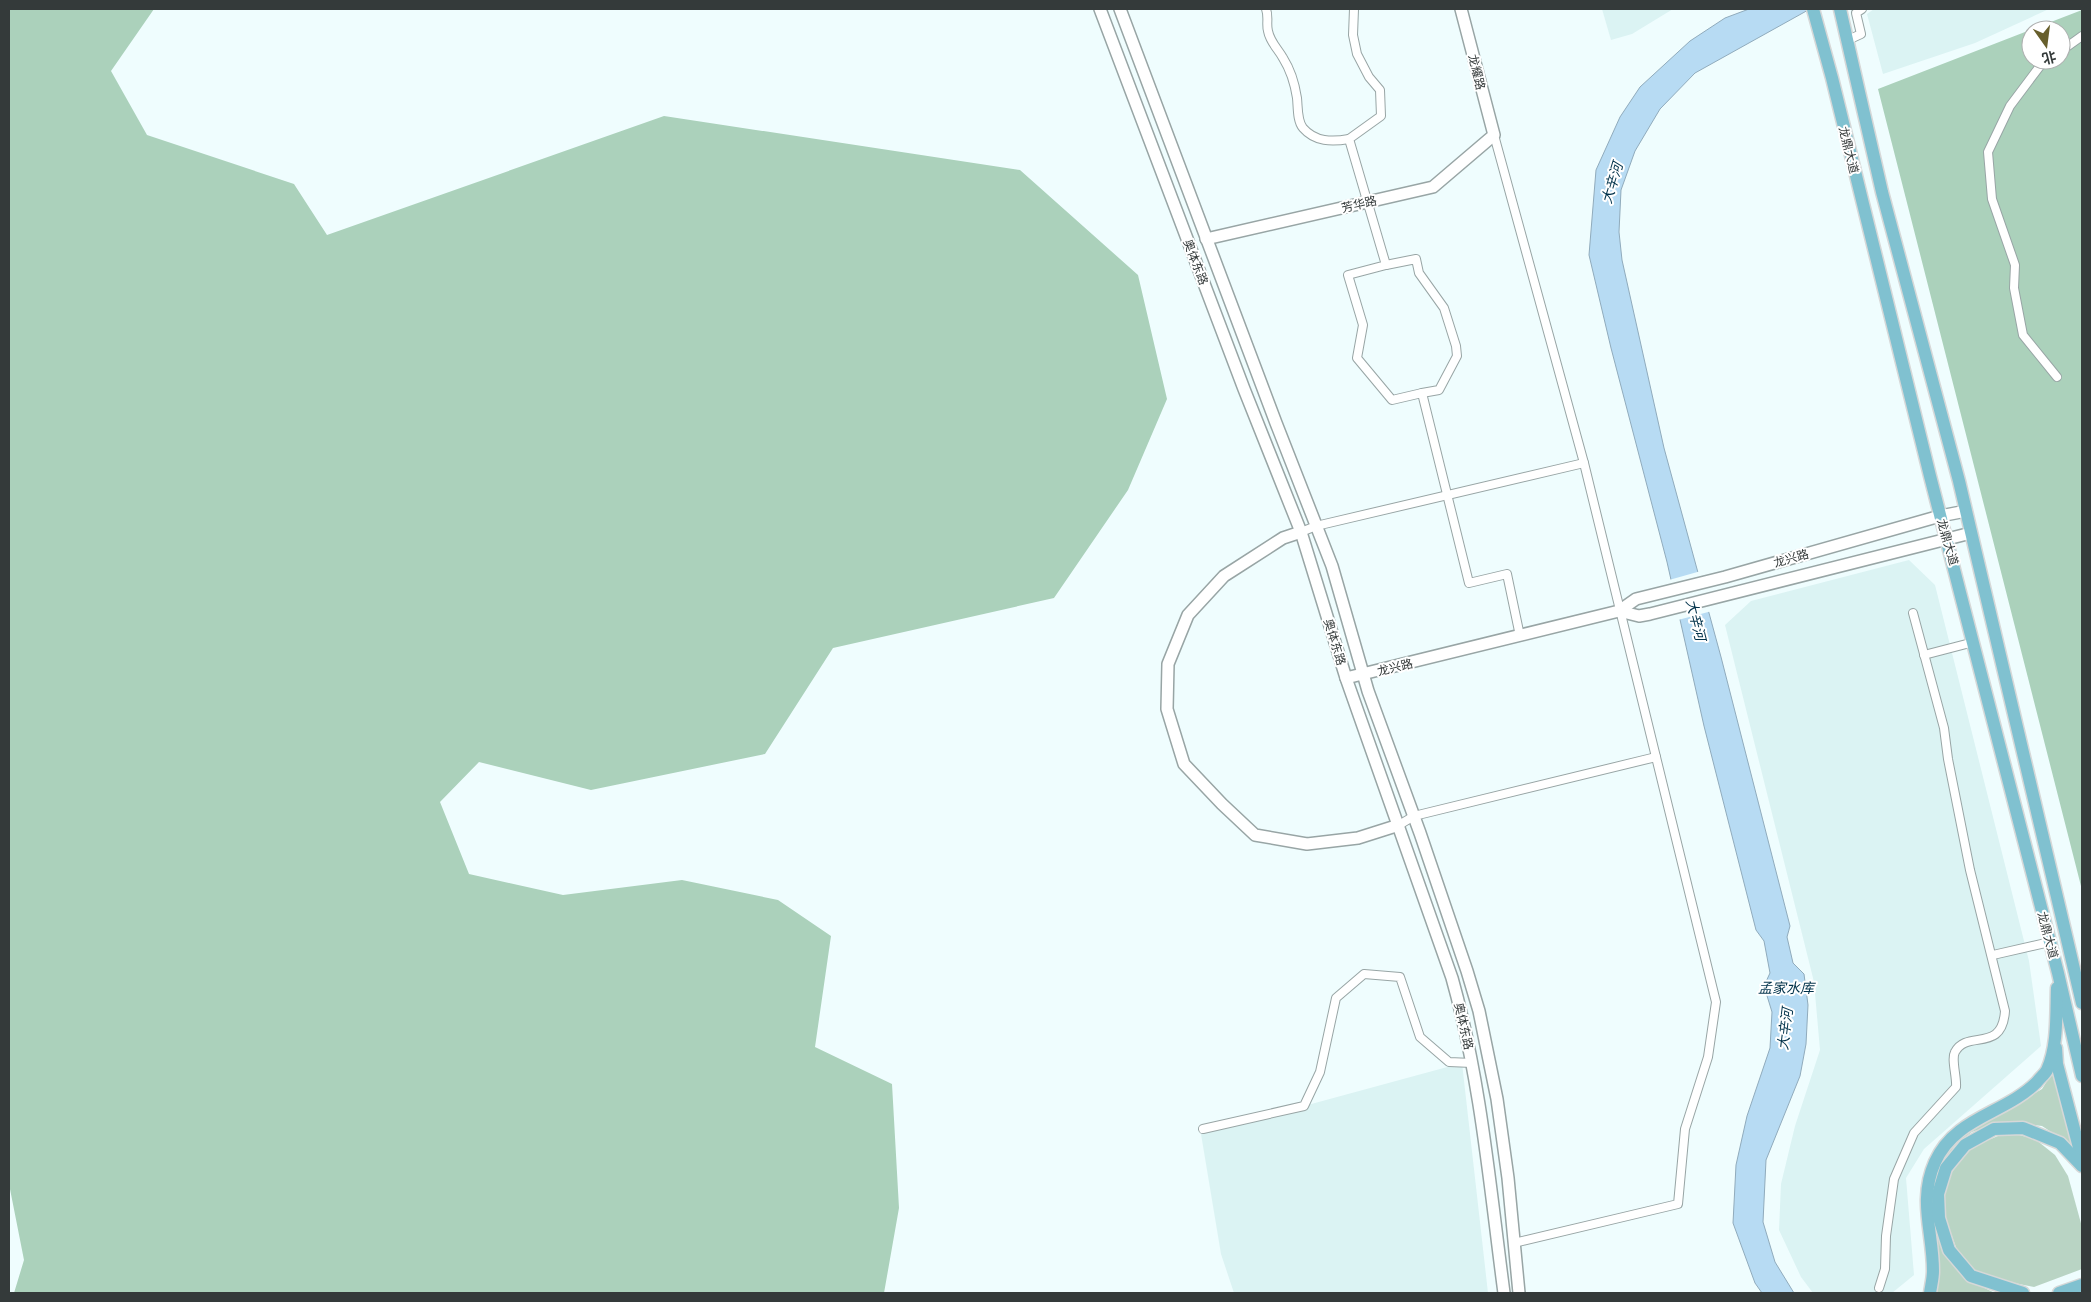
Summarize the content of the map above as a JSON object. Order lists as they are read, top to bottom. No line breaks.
{"streets":{"main road":["龙耀路","龙鼎大道","芳华路","奥体东路","龙兴路"]},"crossings":[["龙耀路","芳华路"],["龙鼎大道","龙兴路"],["奥体东路","龙兴路"]],"water":["大辛河","孟家水库"],"north":"bottom"}
